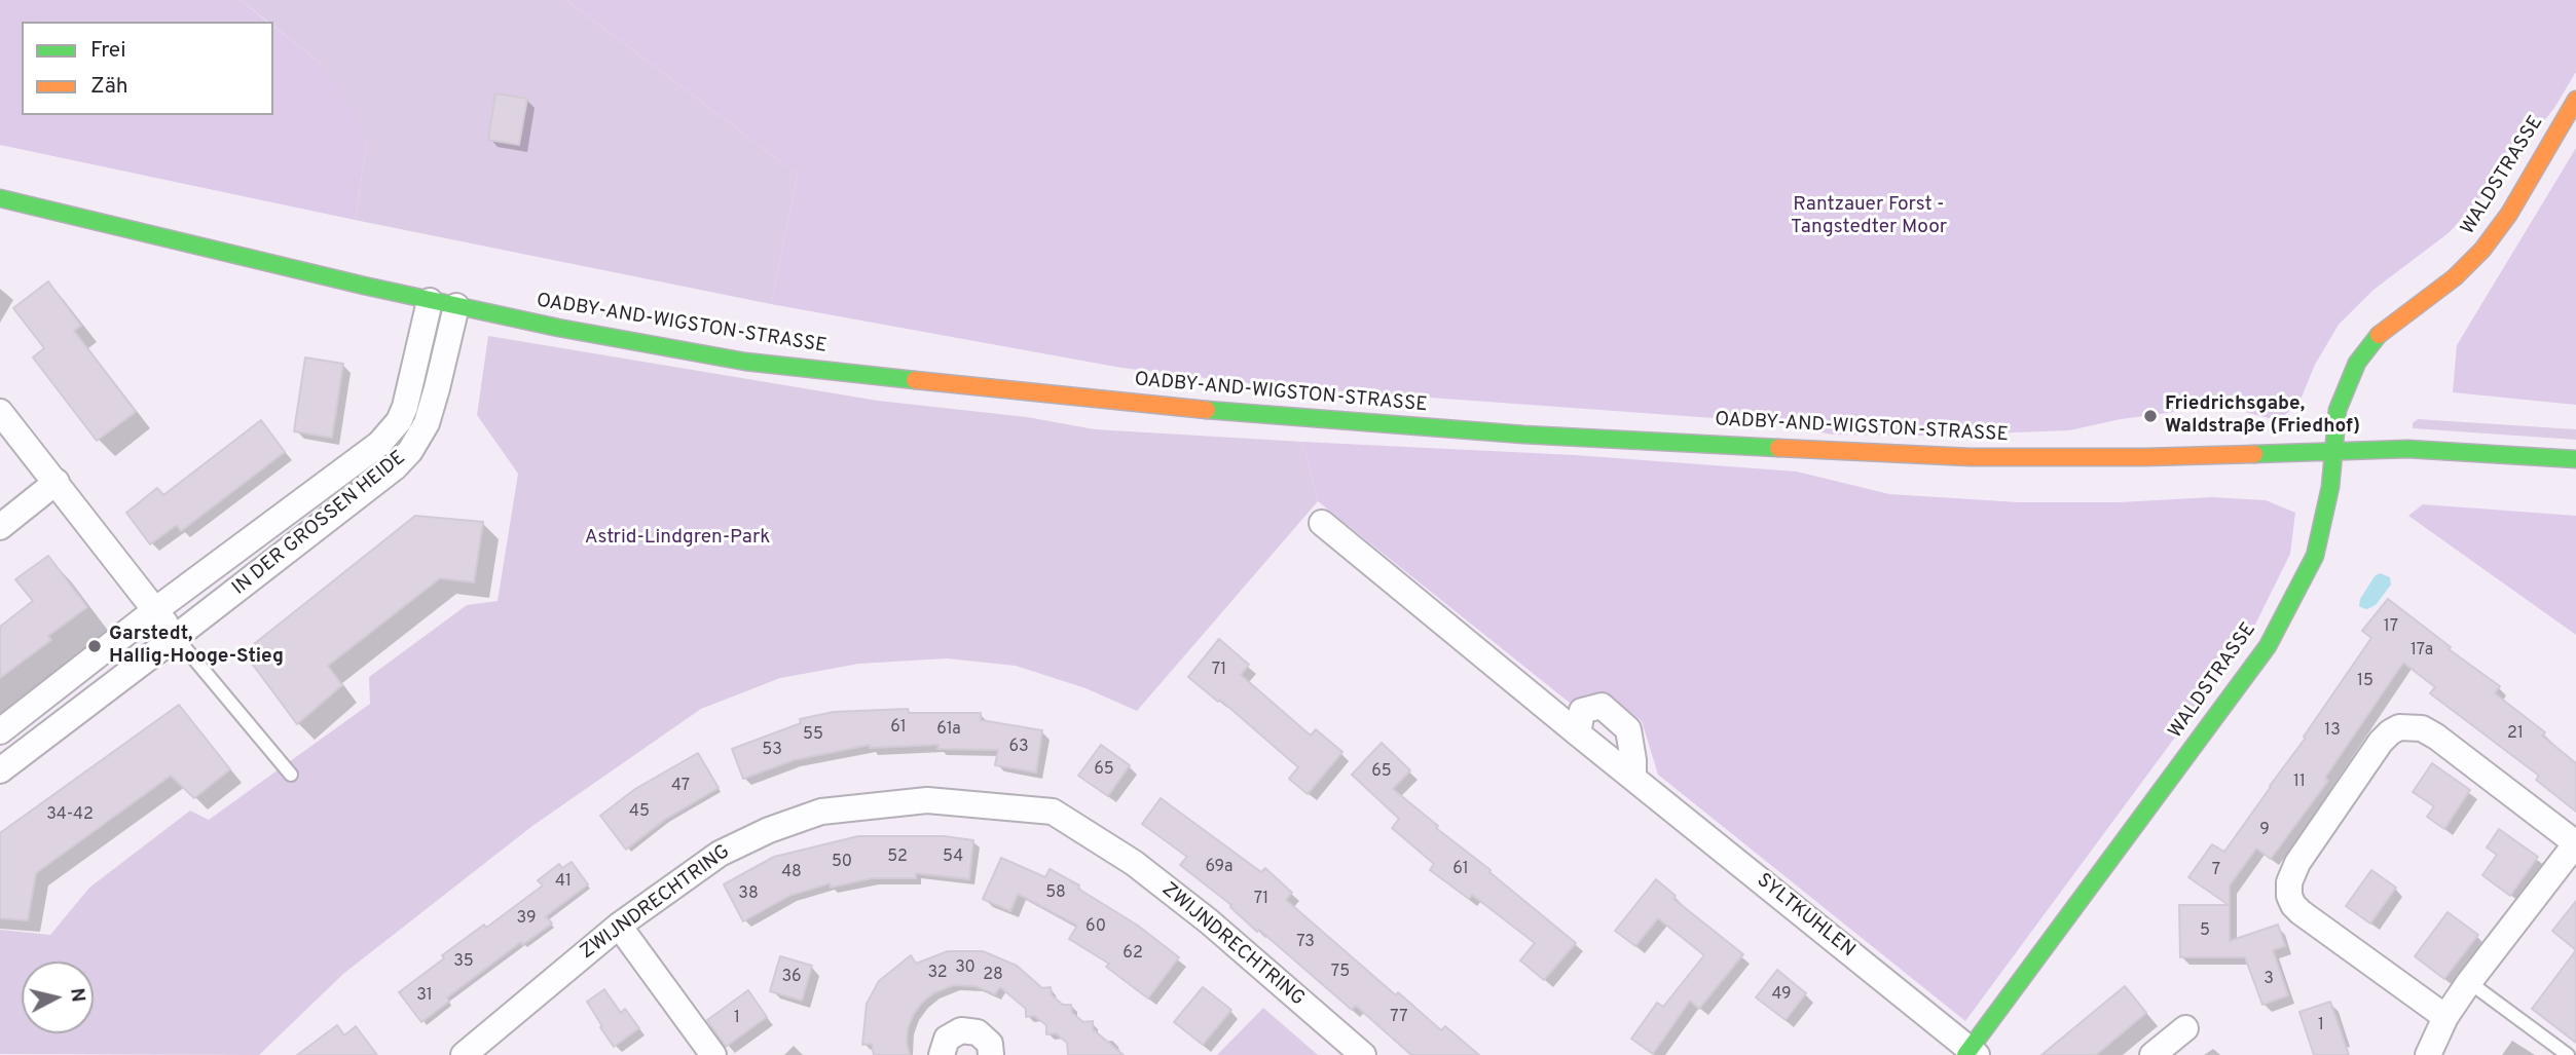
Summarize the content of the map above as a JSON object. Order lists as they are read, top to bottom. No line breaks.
{"streets":{"main road":["WALDSTRASSE","OADBY-AND-WIGSTON-STRASSE"],"street":["IN DER GROSSEN HEIDE","ZWIJNDRECHTRING","SYLTKUHLEN"]},"crossings":[["WALDSTRASSE","OADBY-AND-WIGSTON-STRASSE"],["WALDSTRASSE","SYLTKUHLEN"],["OADBY-AND-WIGSTON-STRASSE","IN DER GROSSEN HEIDE"]],"parks":["Rantzauer Forst - Tangstedter Moor","Astrid-Lindgren-Park"],"places":["Friedrichsgabe, Waldstraße (Friedhof)","Garstedt, Hallig-Hooge-Stieg"],"house_numbers":["17","17a","71","15","61","61a","13","21","55","63","53","65","65","11","47","45","34-42","9","52","54","50","69a","61","7","48","41","58","38","71","39","60","5","73","62","35","30","75","32","28","36","3","49","31","77","1","1"],"legend":["Frei","Zäh"],"north":"right"}
